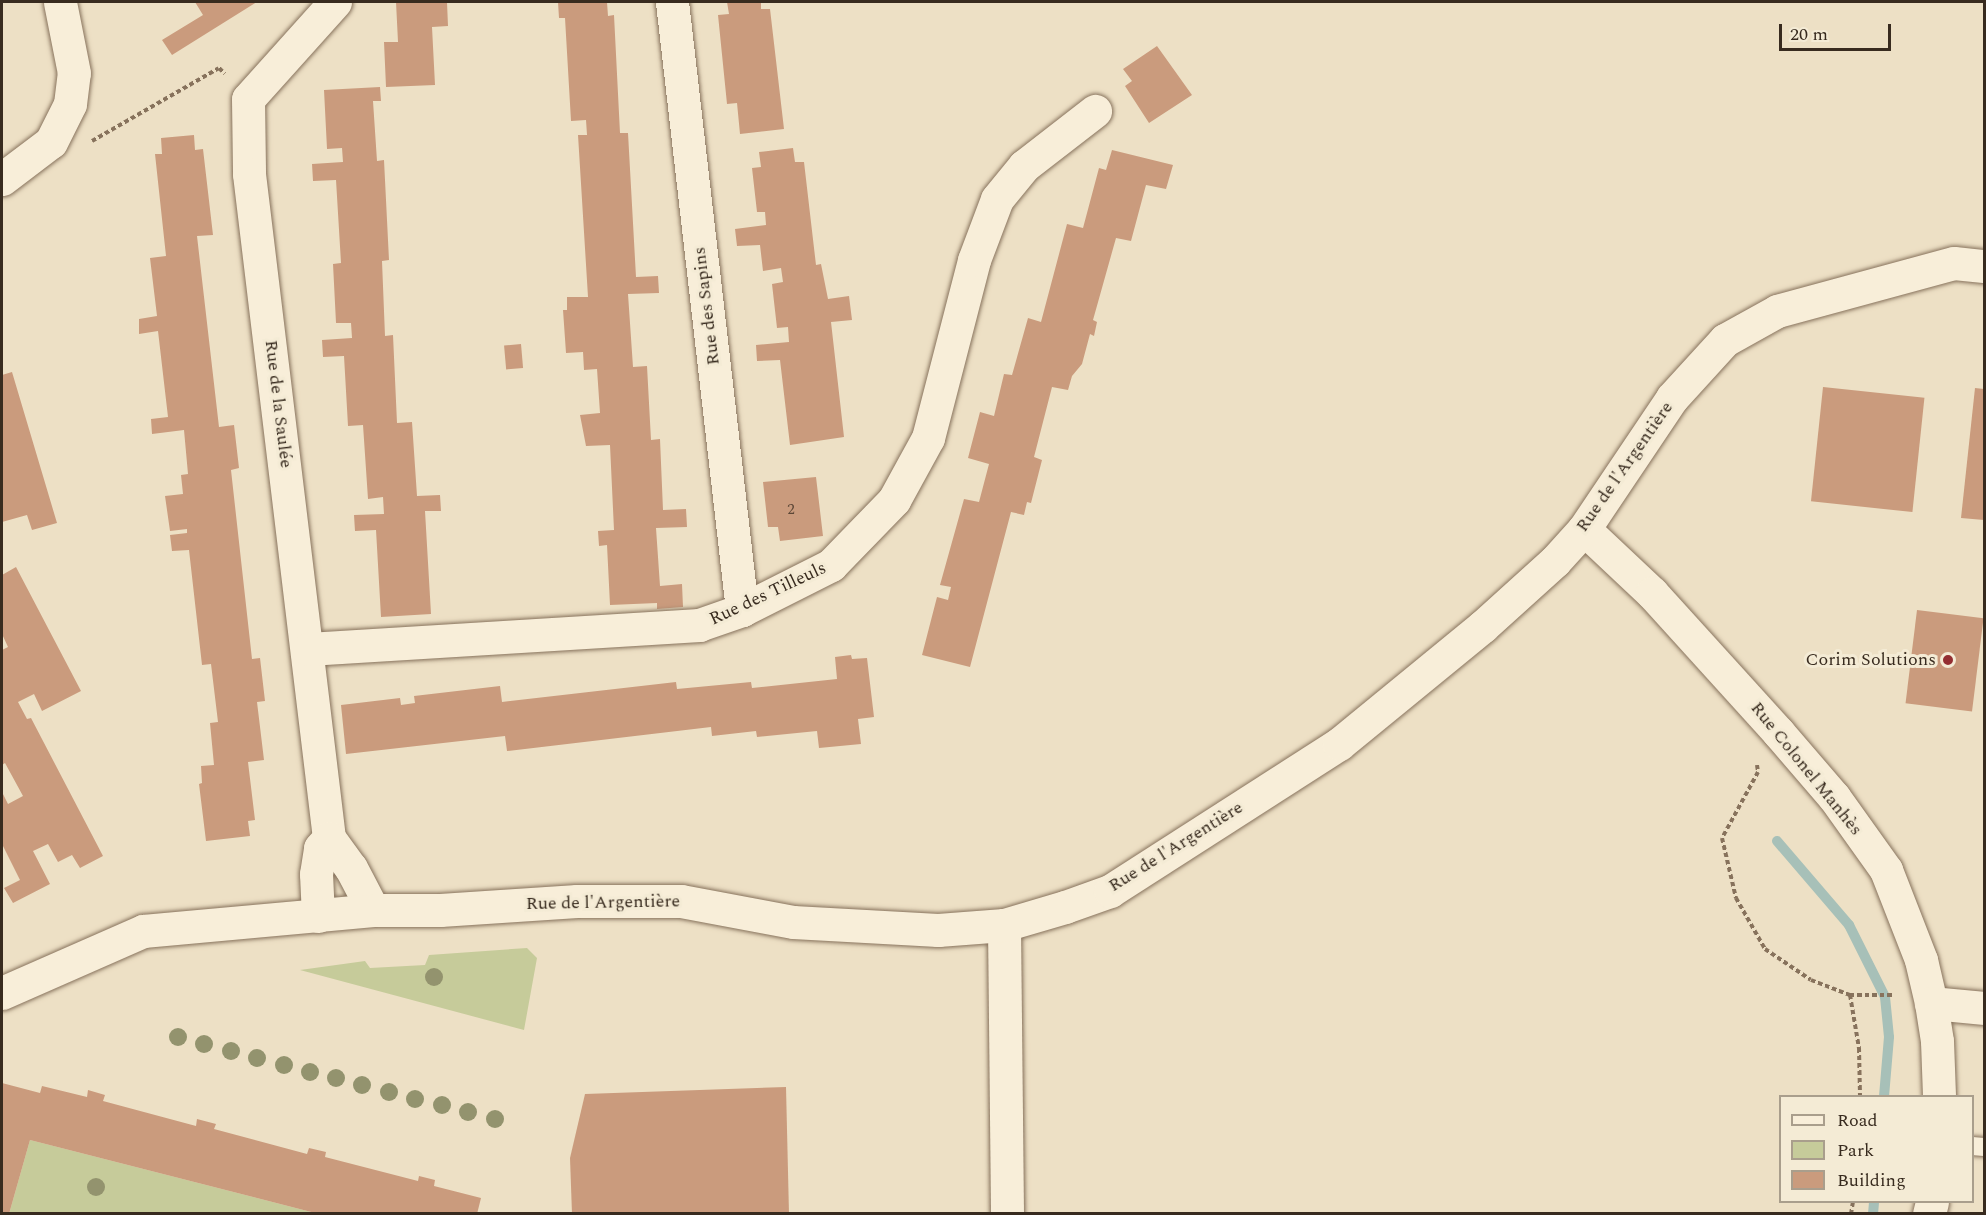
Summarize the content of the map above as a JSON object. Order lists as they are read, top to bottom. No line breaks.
{"streets":{"street":["Rue des Sapins","Rue de la Saulée","Rue de l'Argentière","Rue des Tilleuls","Rue Colonel Manhès"]},"crossings":[["Rue des Sapins","Rue des Tilleuls"],["Rue de la Saulée","Rue de l'Argentière"],["Rue de la Saulée","Rue des Tilleuls"],["Rue de l'Argentière","Rue Colonel Manhès"]],"places":["Corim Solutions"],"house_numbers":["2"],"legend":["Road","Park","Building"],"scale_bar":"20 m"}
